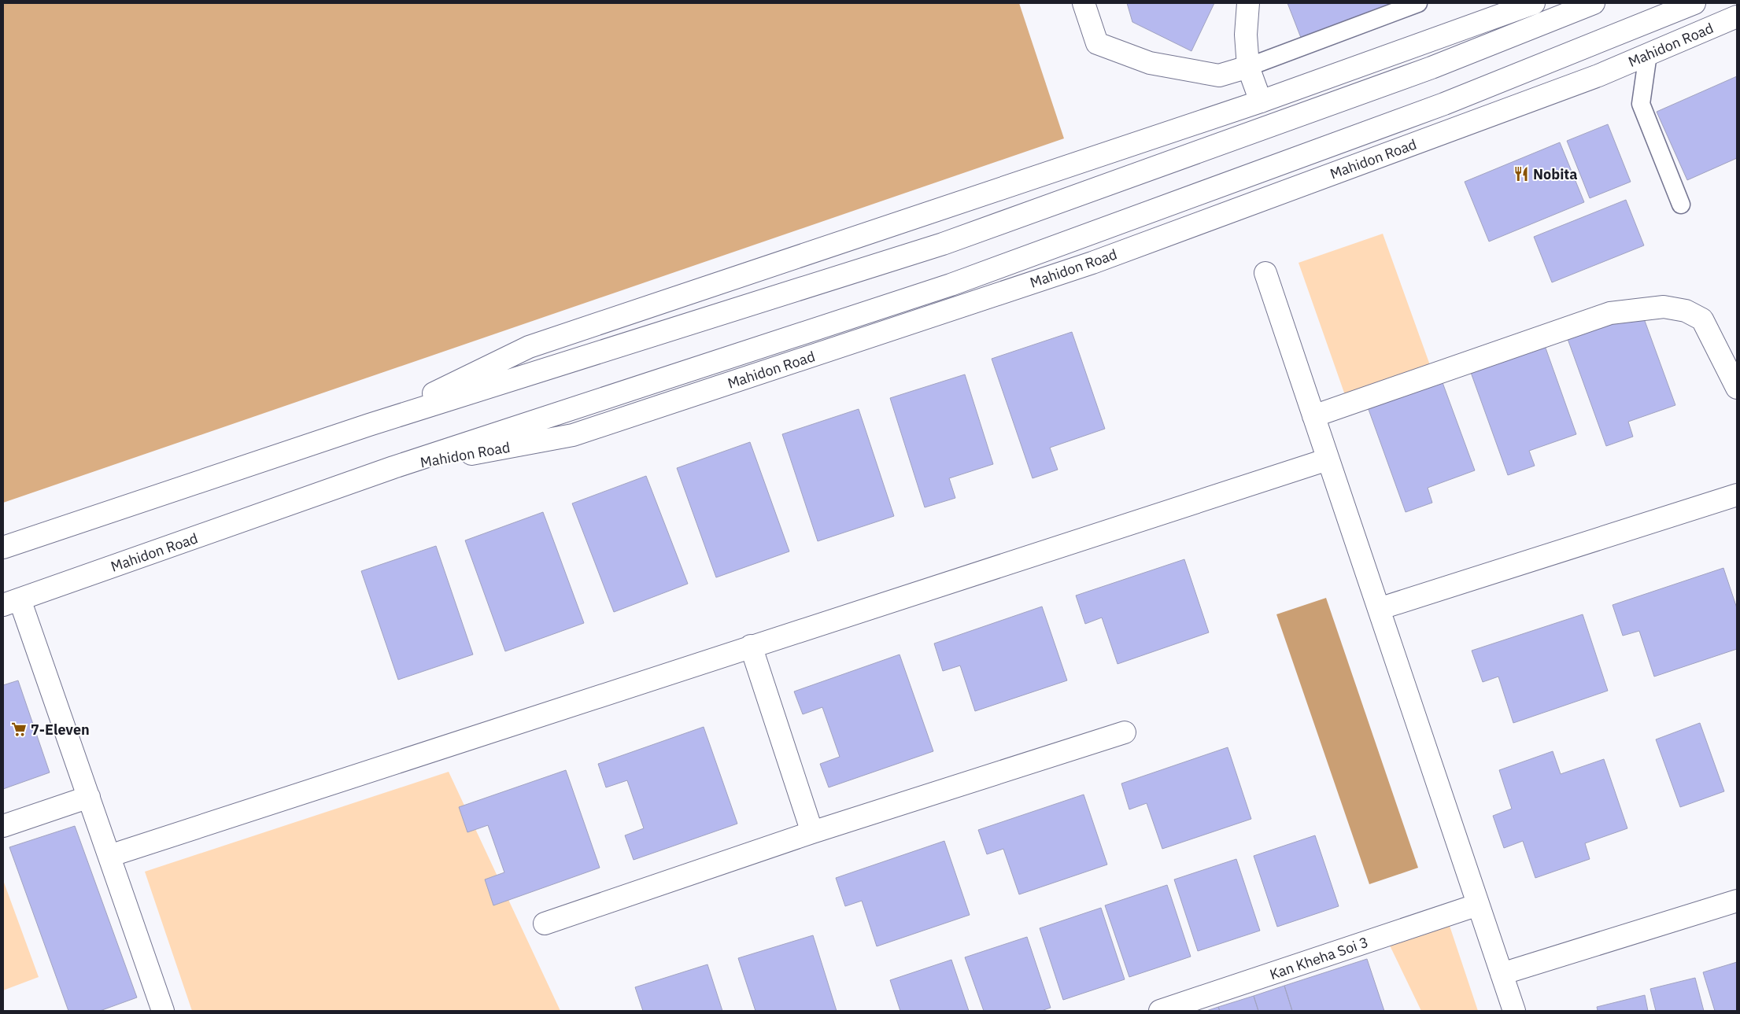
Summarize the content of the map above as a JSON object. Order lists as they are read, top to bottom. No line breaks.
{"streets":{"main road":["Mahidon Road","Kan Kheha Soi 3"]},"places":{"restaurant":["Nobita"],"supermarket":["7-Eleven"]}}
